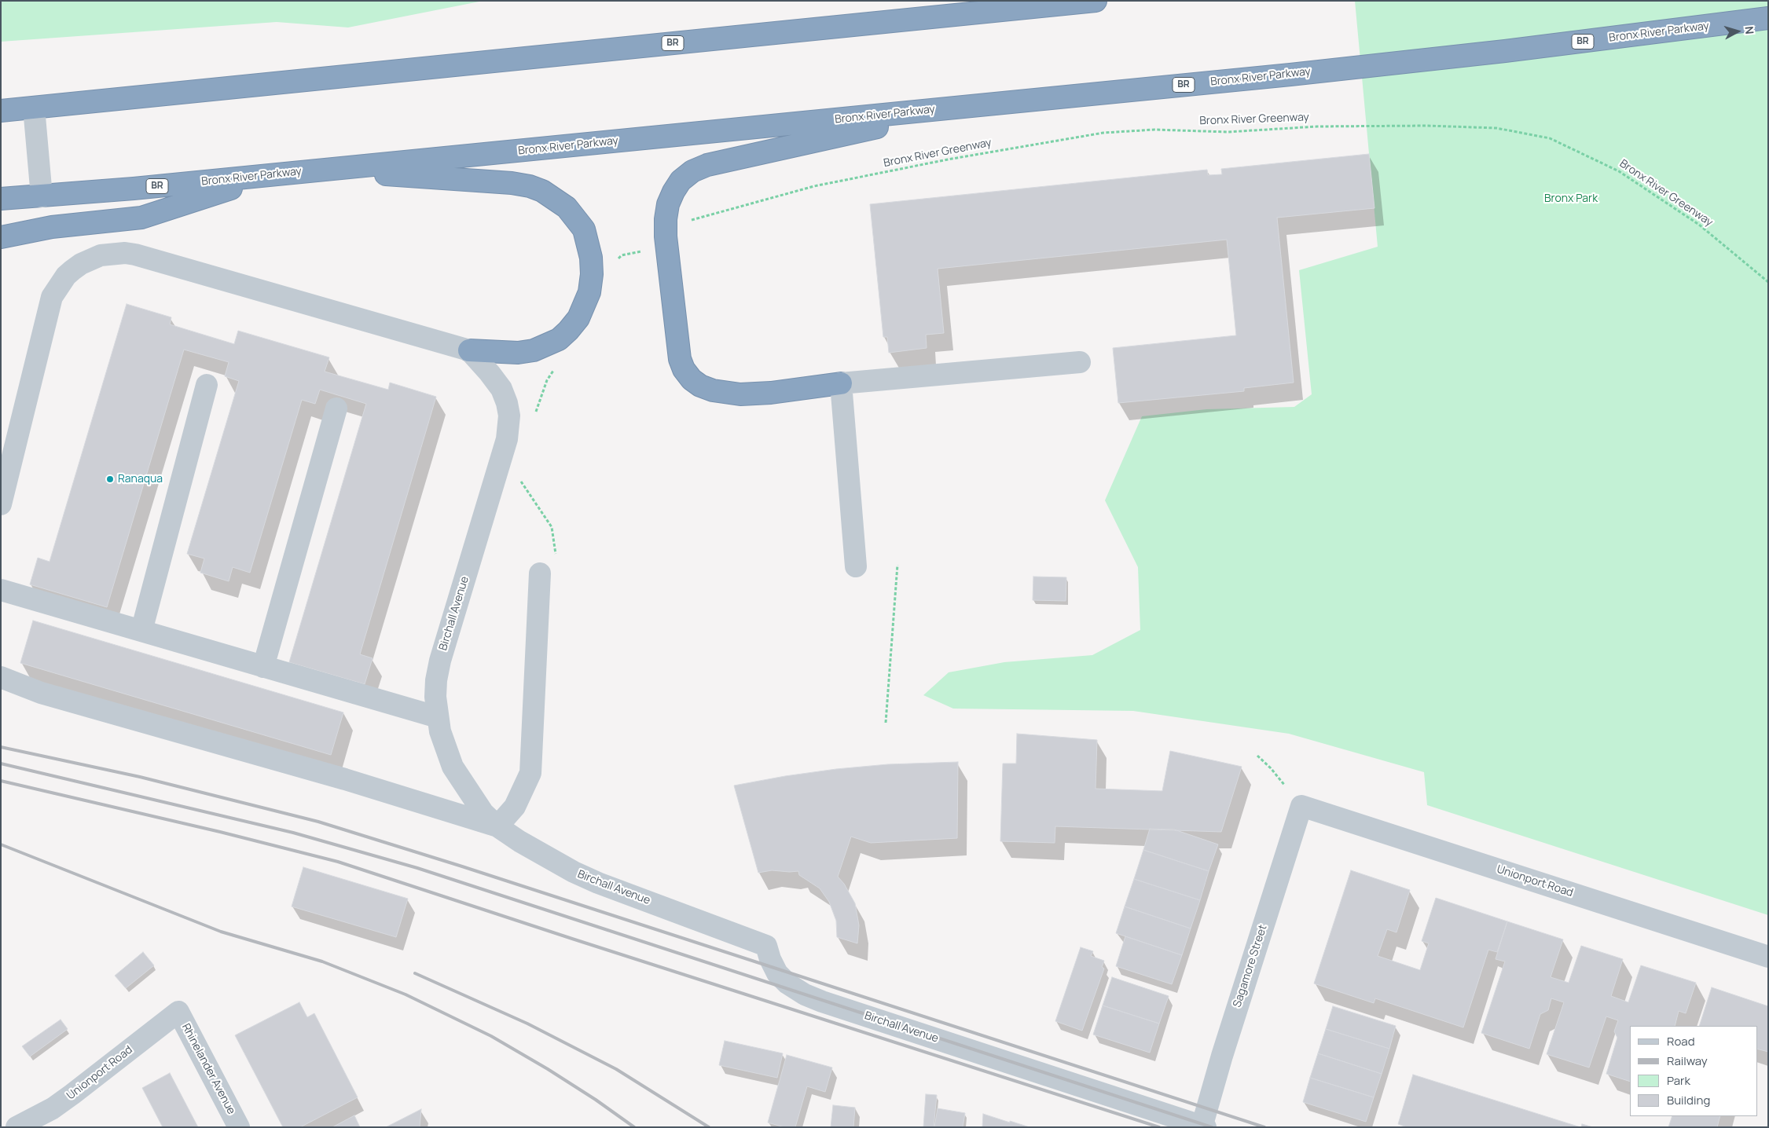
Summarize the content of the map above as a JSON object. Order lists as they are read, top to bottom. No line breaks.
{"streets":{"highway":["Bronx River Parkway","BR"],"street":["Birchall Avenue","Unionport Road","Sagamore Street","Rhinelander Avenue"],"path":["Bronx River Greenway"]},"crossings":[["Birchall Avenue","Sagamore Street"],["Unionport Road","Sagamore Street"],["Unionport Road","Rhinelander Avenue"]],"parks":["Bronx Park"],"places":["Ranaqua"],"legend":["Road","Railway","Park","Building"],"north":"right"}
